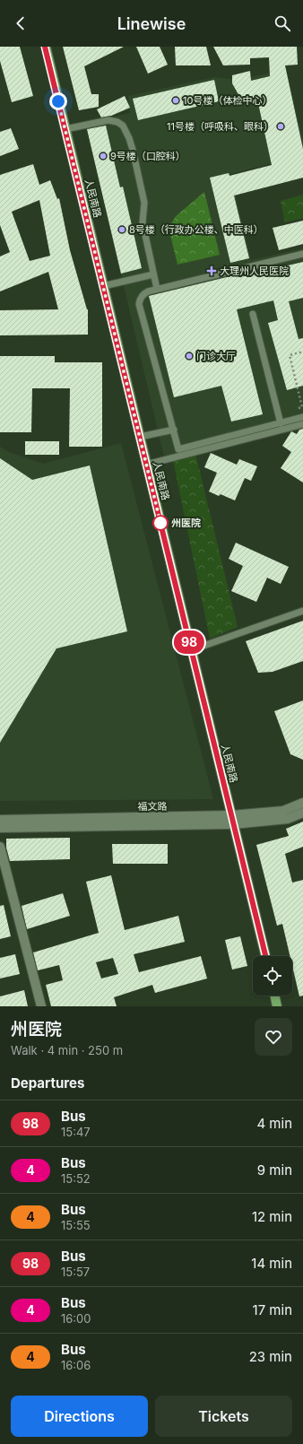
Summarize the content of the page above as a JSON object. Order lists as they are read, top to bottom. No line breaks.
{"streets":{"main road":["人民南路"],"street":["福文路"]},"crossings":[["人民南路","福文路"]],"places":{"other":["10号楼（体检中心）","11号楼（呼吸科、眼科）","9号楼（口腔科）","8号楼（行政办公楼、中医科）","门诊大厅","州医院"],"health":["大理州人民医院"]},"lines":["bus line 98"],"page":{"header":"Linewise","on_map":"98","heading":[["州医院","Walk · 4 min · 250 m"],"Departures"],"list":[{"mark":"98","name":"Bus","note":"15:47","value":"4 min"},{"mark":"4","name":"Bus","note":"15:52","value":"9 min"},{"mark":"4","name":"Bus","note":"15:55","value":"12 min"},{"mark":"98","name":"Bus","note":"15:57","value":"14 min"},{"mark":"4","name":"Bus","note":"16:00","value":"17 min"},{"mark":"4","name":"Bus","note":"16:06","value":"23 min"}],"buttons":["Directions","Tickets"]}}
